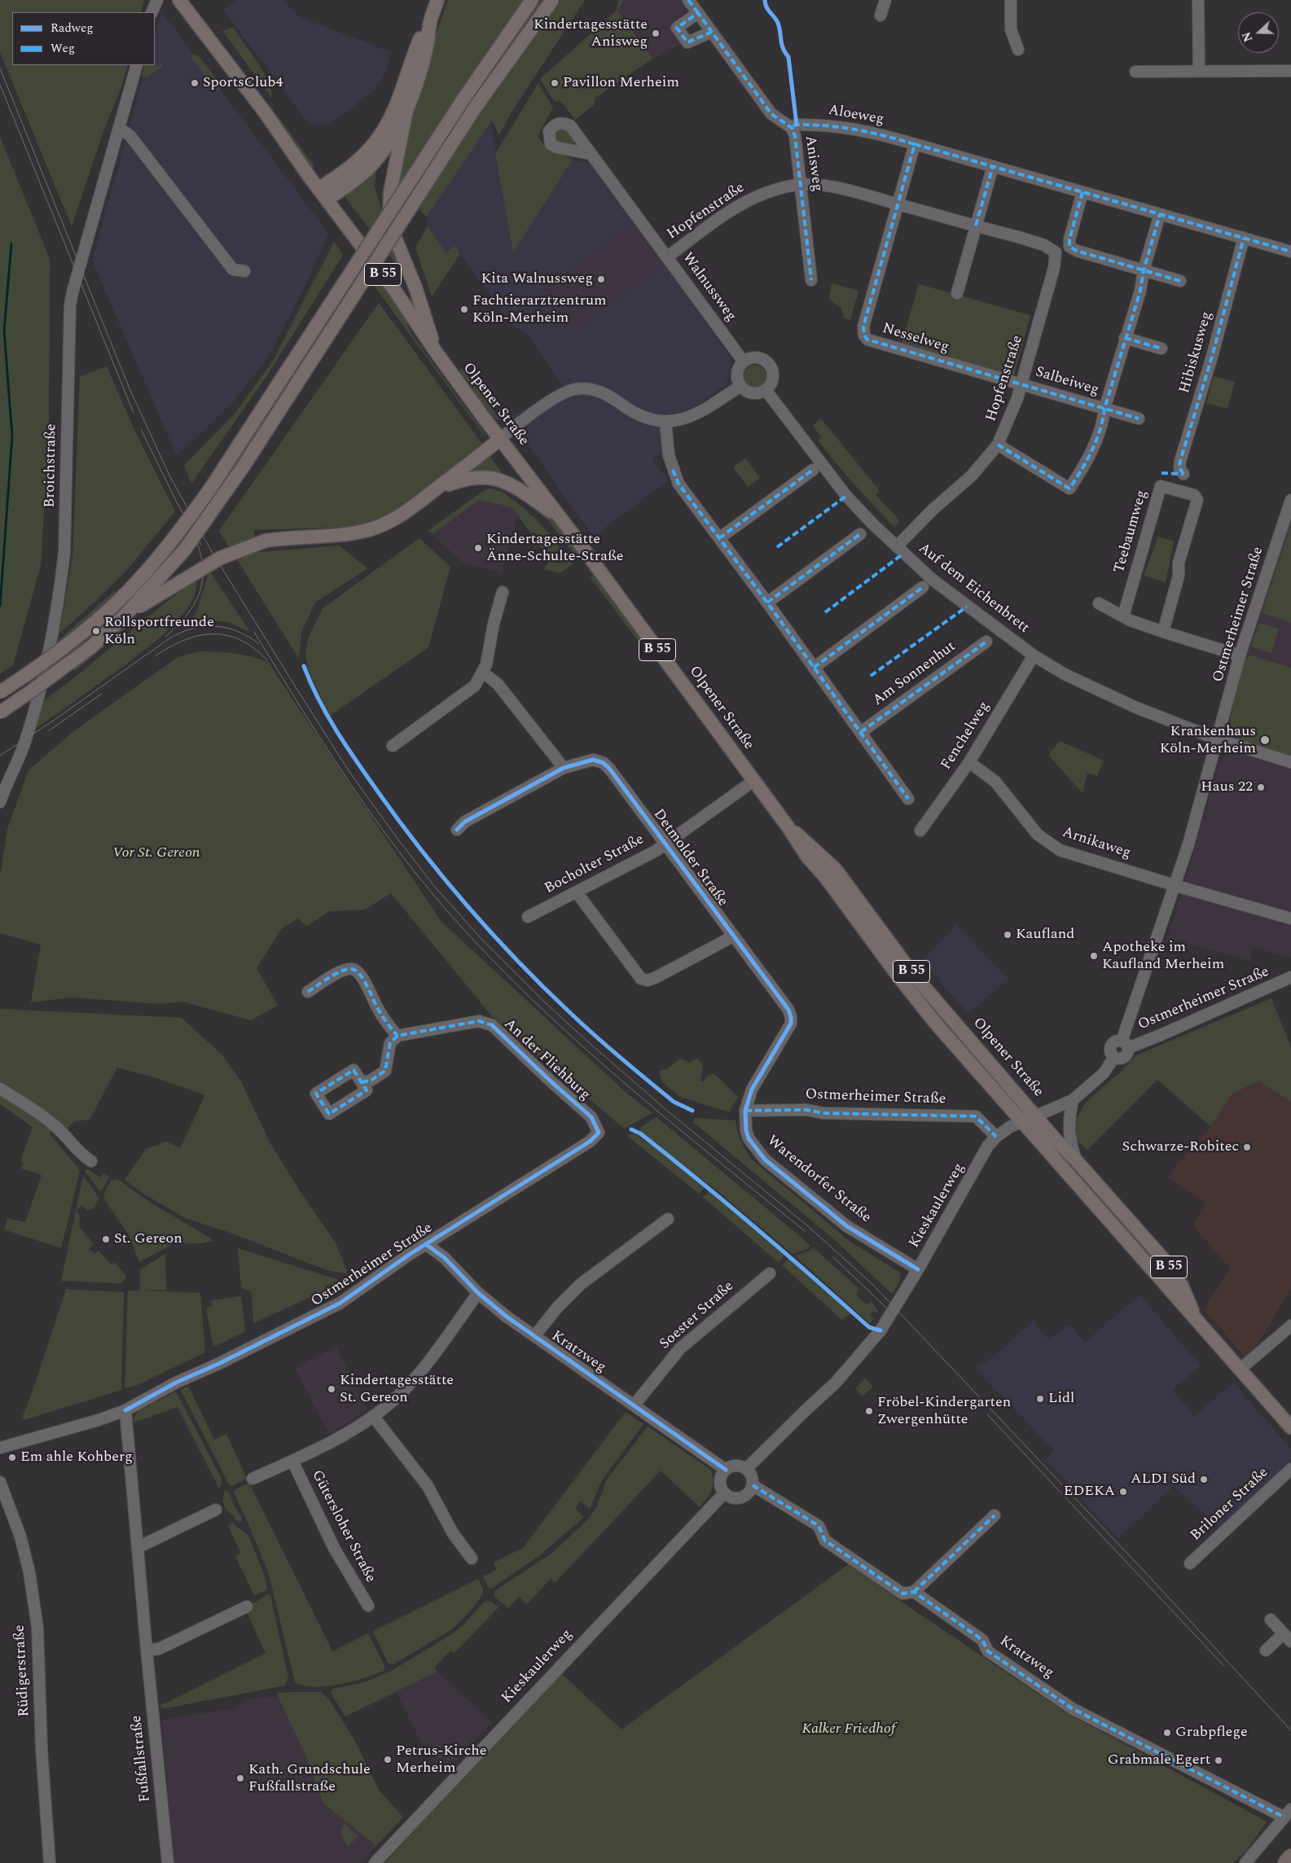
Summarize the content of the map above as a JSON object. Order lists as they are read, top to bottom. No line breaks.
{"streets":{"main road":["B 55","Olpener Straße"],"street":["Aloeweg","Anisweg","Hopfenstraße","Walnussweg","Nesselweg","Hibiskusweg","Salbeiweg","Broichstraße","Teebaumweg","Auf dem Eichenbrett","Ostmerheimer Straße","Am Sonnenhut","Fenchelweg","Arnikaweg","Detmolder Straße","Bocholter Straße","An der Fliehburg","Warendorfer Straße","Kieskaulerweg","Soester Straße","Kratzweg","Briloner Straße","Gütersloher Straße","Rüdigerstraße","Fußfallstraße"]},"crossings":[["Aloeweg","Anisweg"],["Aloeweg","Hibiskusweg"],["Anisweg","Hopfenstraße"],["Hopfenstraße","Walnussweg"],["Hopfenstraße","Nesselweg"],["Hopfenstraße","Salbeiweg"],["Hopfenstraße","Auf dem Eichenbrett"],["B 55","Olpener Straße"],["Walnussweg","Auf dem Eichenbrett"],["Nesselweg","Salbeiweg"],["Olpener Straße","Bocholter Straße"],["Olpener Straße","Kieskaulerweg"],["Auf dem Eichenbrett","Ostmerheimer Straße"],["Auf dem Eichenbrett","Fenchelweg"],["Ostmerheimer Straße","Arnikaweg"],["Ostmerheimer Straße","Detmolder Straße"],["Ostmerheimer Straße","An der Fliehburg"],["Ostmerheimer Straße","Warendorfer Straße"],["Ostmerheimer Straße","Kieskaulerweg"],["Ostmerheimer Straße","Kratzweg"],["Ostmerheimer Straße","Fußfallstraße"],["Fenchelweg","Arnikaweg"],["Detmolder Straße","Bocholter Straße"],["Detmolder Straße","Warendorfer Straße"],["Warendorfer Straße","Kieskaulerweg"],["Kieskaulerweg","Kratzweg"],["Soester Straße","Kratzweg"],["Kratzweg","Gütersloher Straße"]],"parks":["Vor St. Gereon","Kalker Friedhof"],"places":["Kindertagesstätte Anisweg","SportsClub4","Pavillon Merheim","Kita Walnussweg","Fachtierarztzentrum Köln-Merheim","Kindertagesstätte Änne-Schulte-Straße","Rollsportfreunde Köln","Krankenhaus Köln-Merheim","Haus 22","Kaufland","Apotheke im Kaufland Merheim","Schwarze-Robitec","St. Gereon","Kindertagesstätte St. Gereon","Lidl","Fröbel-Kindergarten Zwergenhütte","Em ahle Kohberg","ALDI Süd","EDEKA","Grabpflege","Petrus-Kirche Merheim","Grabmale Egert","Kath. Grundschule Fußfallstraße"],"legend":["Radweg","Weg"],"north":"left"}
